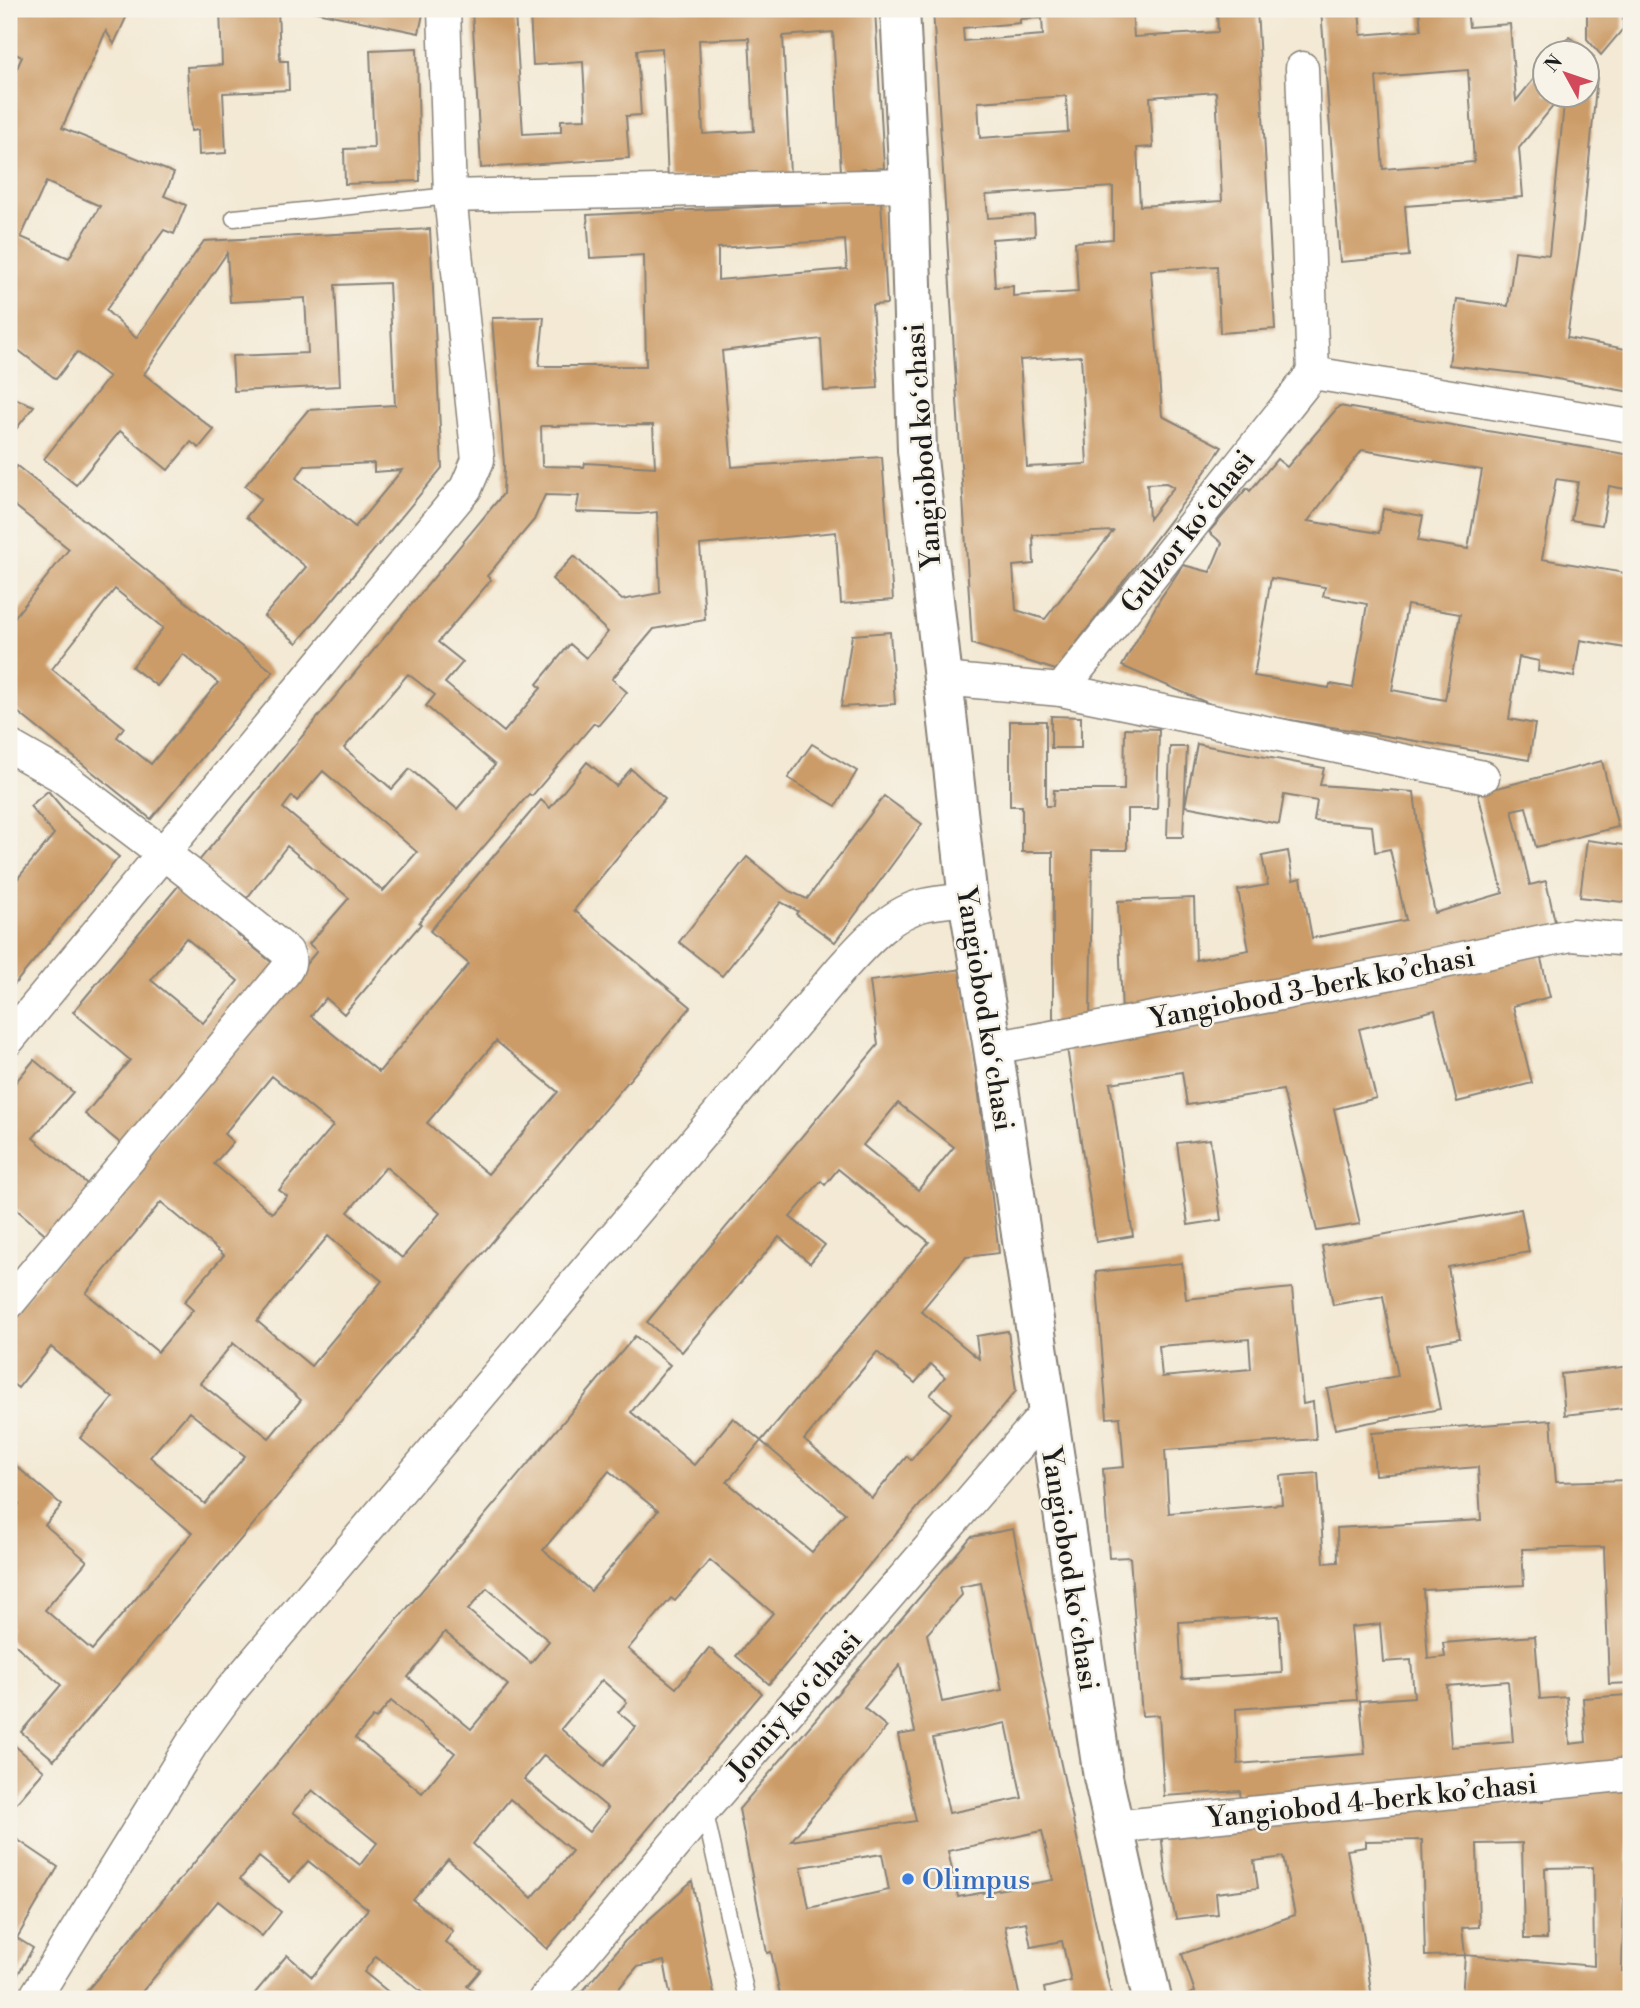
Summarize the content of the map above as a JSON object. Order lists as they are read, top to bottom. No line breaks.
{"streets":{"street":["Yangiobod koʻchasi","Gulzor koʻchasi","Yangiobod 3-berk koʼchasi","Jomiy koʻchasi","Yangiobod 4-berk koʼchasi"]},"crossings":[["Yangiobod koʻchasi","Yangiobod 3-berk koʼchasi"],["Yangiobod koʻchasi","Jomiy koʻchasi"],["Yangiobod koʻchasi","Yangiobod 4-berk koʼchasi"]],"places":["Olimpus"],"north":"top left"}
